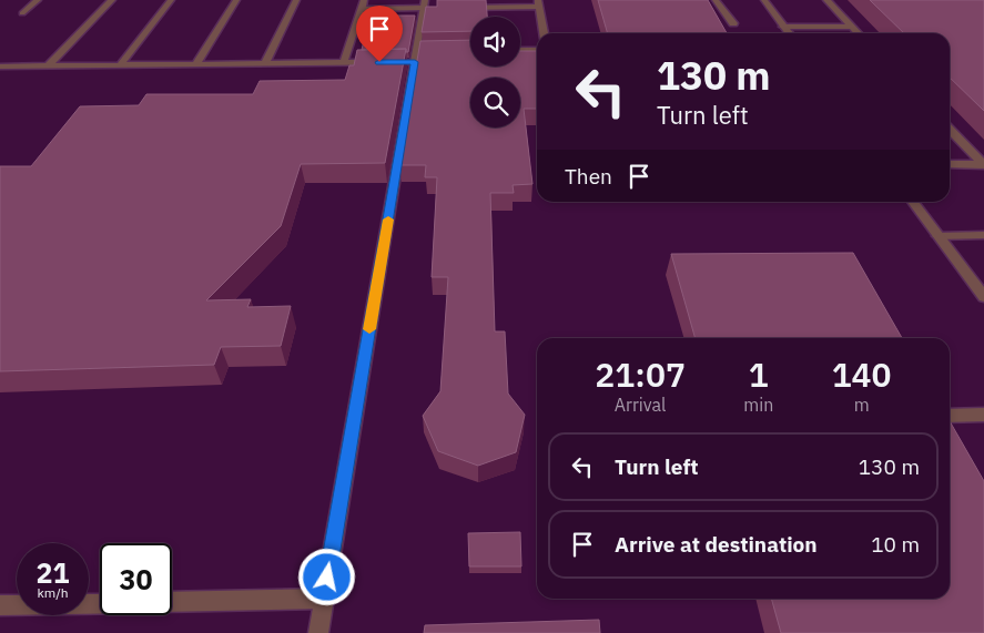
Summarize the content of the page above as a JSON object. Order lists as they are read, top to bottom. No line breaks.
{"page":{"turn":["130 m","Turn left"],"then":"Then","eta":["21:07","Arrival","1","min","140","m"],"list":[{"name":"Turn left","value":"130 m"},{"name":"Arrive at destination","value":"10 m"}],"speed":"21 km/h","limit":"30"}}
